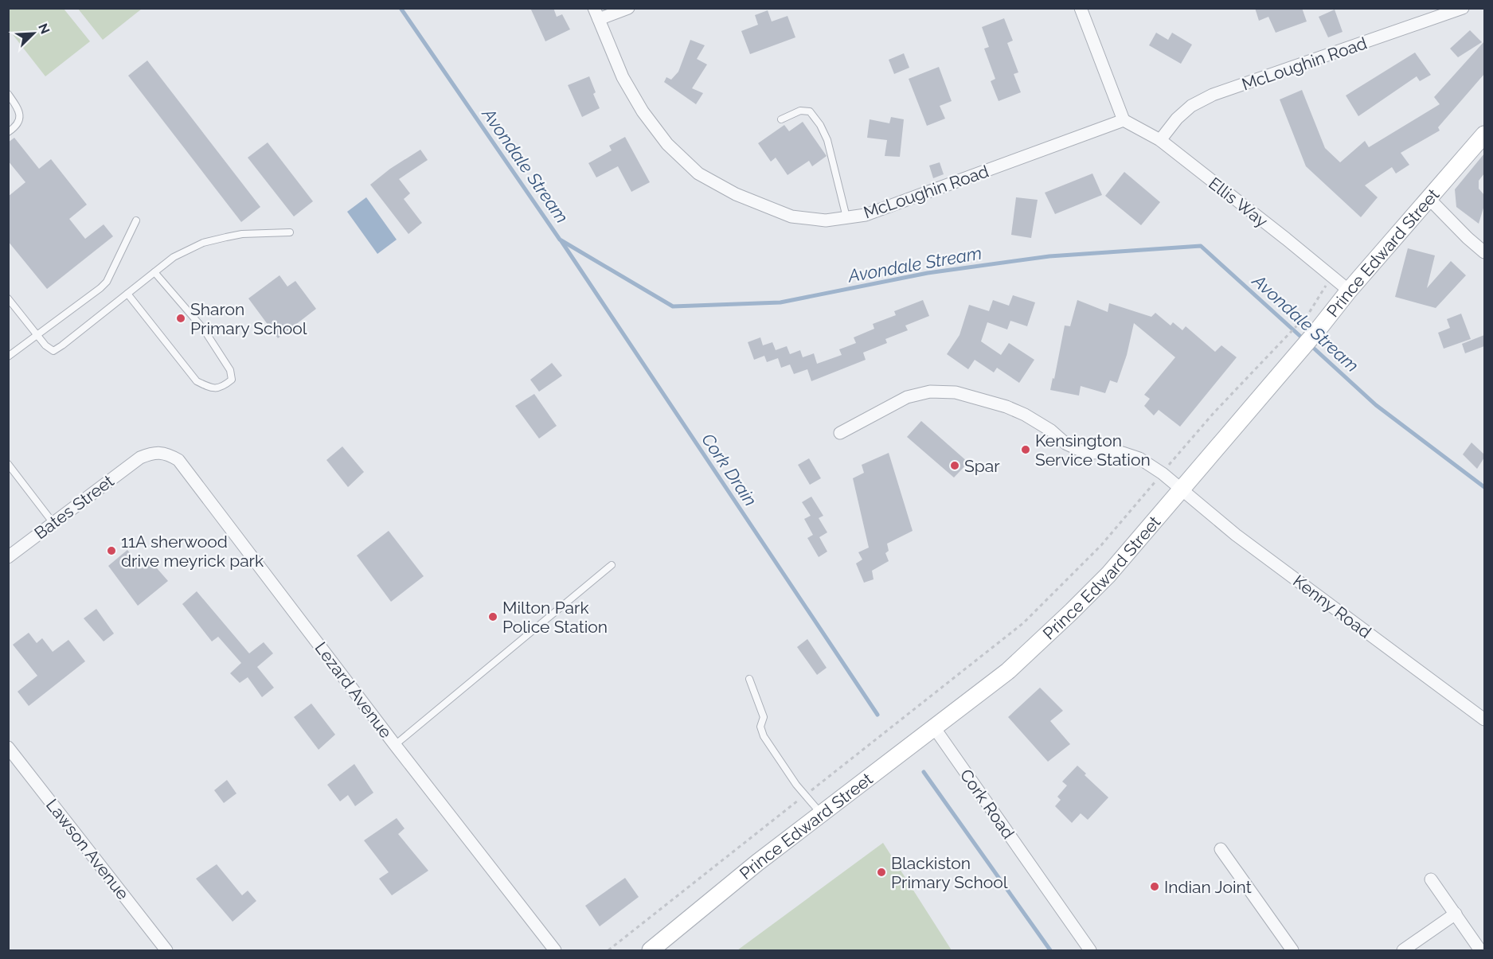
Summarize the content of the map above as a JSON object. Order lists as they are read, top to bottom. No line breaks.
{"streets":{"main road":["Prince Edward Street"],"street":["McLoughin Road","Ellis Way","Bates Street","Kenny Road","Lezard Avenue","Cork Road","Lawson Avenue"]},"crossings":[["McLoughin Road","Ellis Way"],["Ellis Way","Prince Edward Street"],["Prince Edward Street","Kenny Road"],["Prince Edward Street","Cork Road"],["Bates Street","Lezard Avenue"]],"water":["Avondale Stream","Cork Drain"],"places":["Sharon Primary School","Kensington Service Station","Spar","11A sherwood drive meyrick park","Milton Park Police Station","Blackiston Primary School","Indian Joint"],"north":"top right"}
